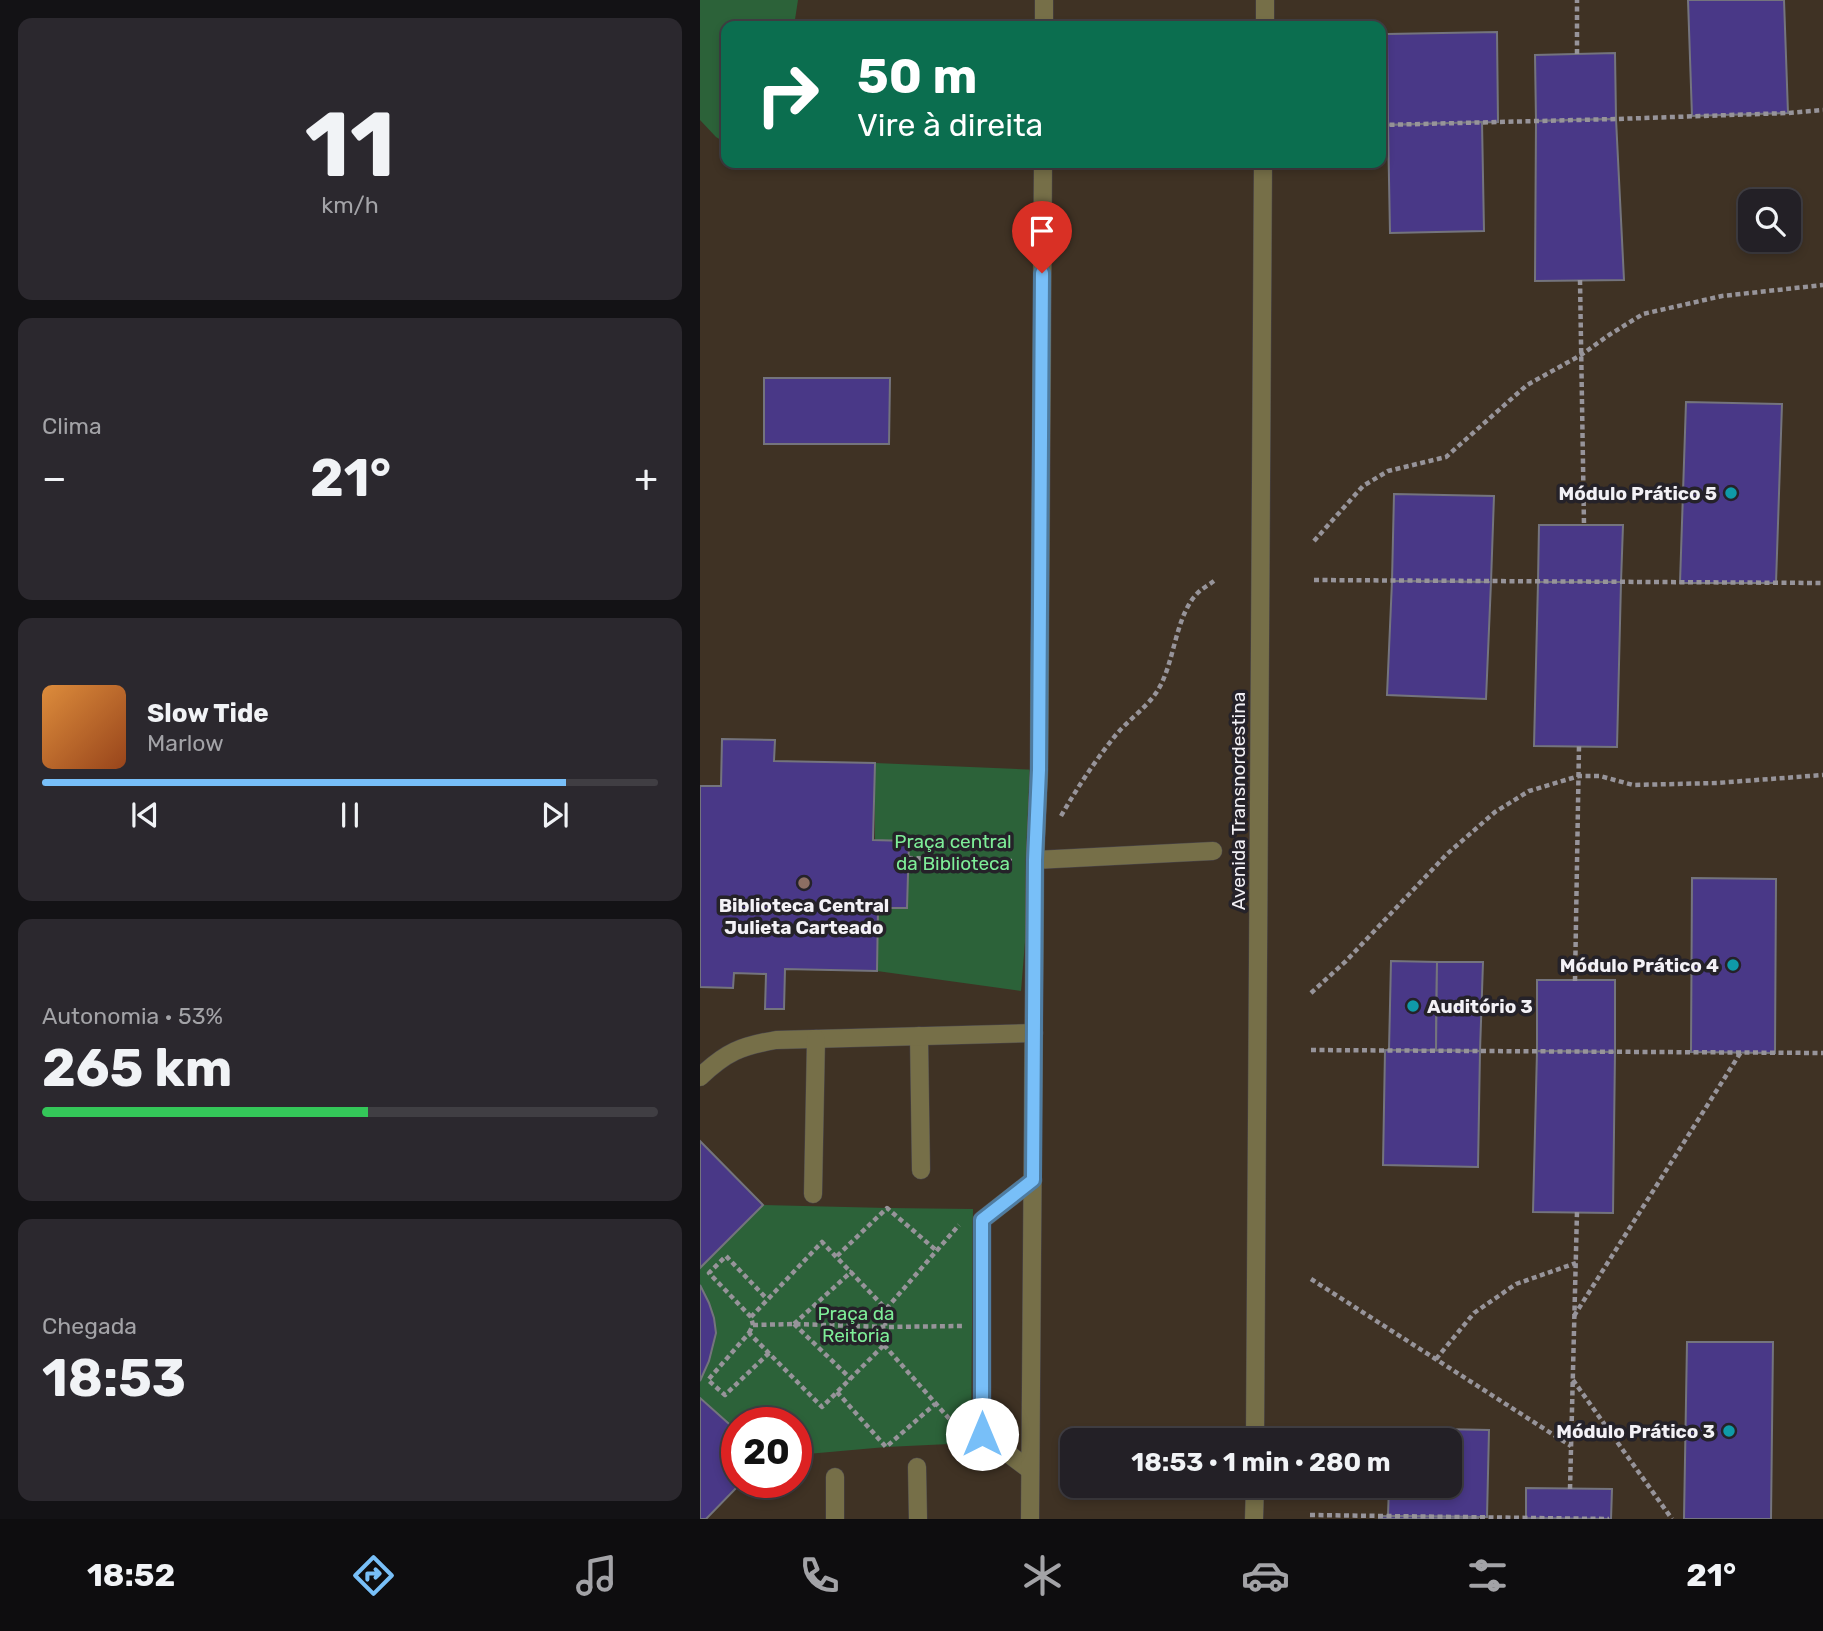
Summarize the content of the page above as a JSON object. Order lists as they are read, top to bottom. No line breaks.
{"streets":{"street":["Avenida Transnordestina"]},"parks":["Praça central da Biblioteca","Praça da Reitoria"],"places":["Módulo Prático 5","Biblioteca Central Julieta Carteado","Módulo Prático 4","Auditório 3","Módulo Prático 3"],"page":{"tile":[["11","km/h"],"Clima",["Autonomia · 53%","265 km"],["Chegada","18:53"]],"turn":["50 m","Vire à direita"],"heat":["−","21°","+"],"song":["Slow Tide","Marlow"],"limit":"20","trip":"18:53 · 1 min · 280 m","tabs":["18:52","21°"]}}
